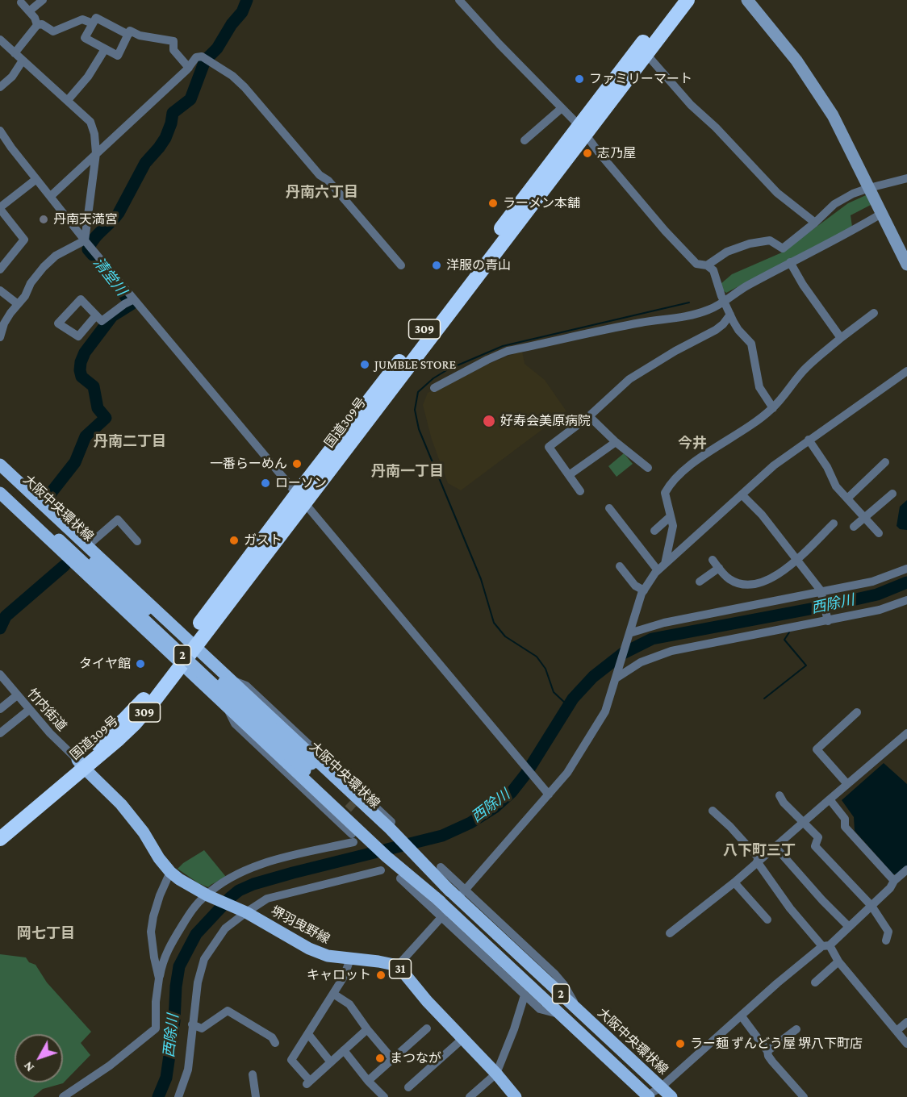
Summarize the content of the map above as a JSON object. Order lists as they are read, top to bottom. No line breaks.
{"streets":{"highway":["309","国道309号"],"main road":["大阪中央環状線","2","堺羽曳野線","31"],"street":["竹内街道"]},"crossings":[["国道309号","竹内街道"],["国道309号","堺羽曳野線"],["大阪中央環状線","2"],["竹内街道","堺羽曳野線"],["堺羽曳野線","31"]],"districts":["丹南六丁目","丹南二丁目","今井","丹南一丁目","八下町三丁","岡七丁目"],"water":["清堂川","西除川"],"places":["ファミリーマート","志乃屋","ラーメン本舗","丹南天満宮","洋服の青山","JUMBLE STORE","好寿会美原病院","一番らーめん","ローソン","ガスト","タイヤ館","キャロット","ラー麺 ずんどう屋 堺八下町店","まつなが"],"north":"bottom left"}
